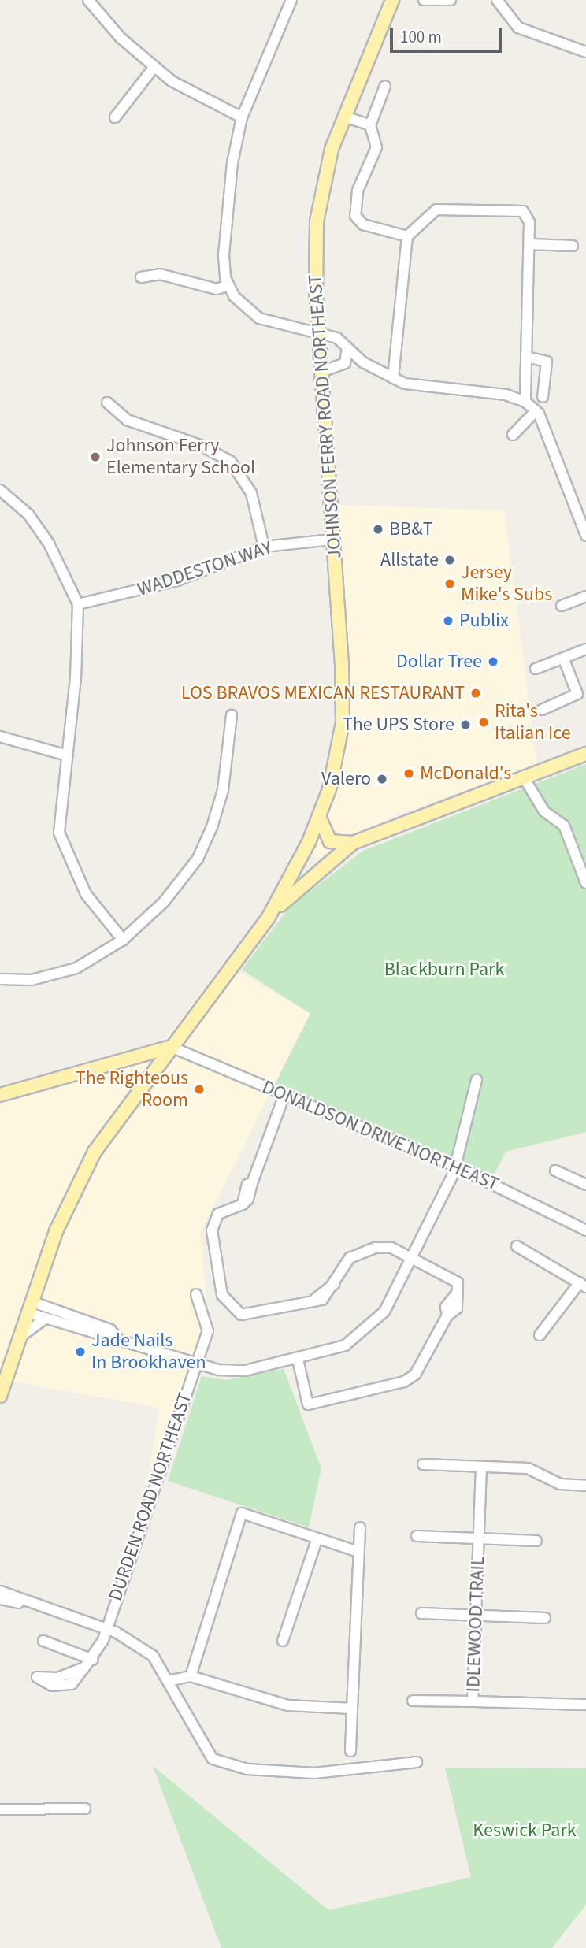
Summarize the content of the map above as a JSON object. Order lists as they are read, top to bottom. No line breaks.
{"streets":{"main road":["JOHNSON FERRY ROAD NORTHEAST"],"street":["WADDESTON WAY","DONALDSON DRIVE NORTHEAST","DURDEN ROAD NORTHEAST","IDLEWOOD TRAIL"]},"crossings":[["JOHNSON FERRY ROAD NORTHEAST","WADDESTON WAY"]],"parks":["Blackburn Park","Keswick Park"],"places":["Johnson Ferry Elementary School","BB&T","Allstate","Jersey Mike's Subs","Publix","Dollar Tree","LOS BRAVOS MEXICAN RESTAURANT","Rita's Italian Ice","The UPS Store","McDonald's","Valero","The Righteous Room","Jade Nails In Brookhaven"],"scale_bar":"100 m"}
